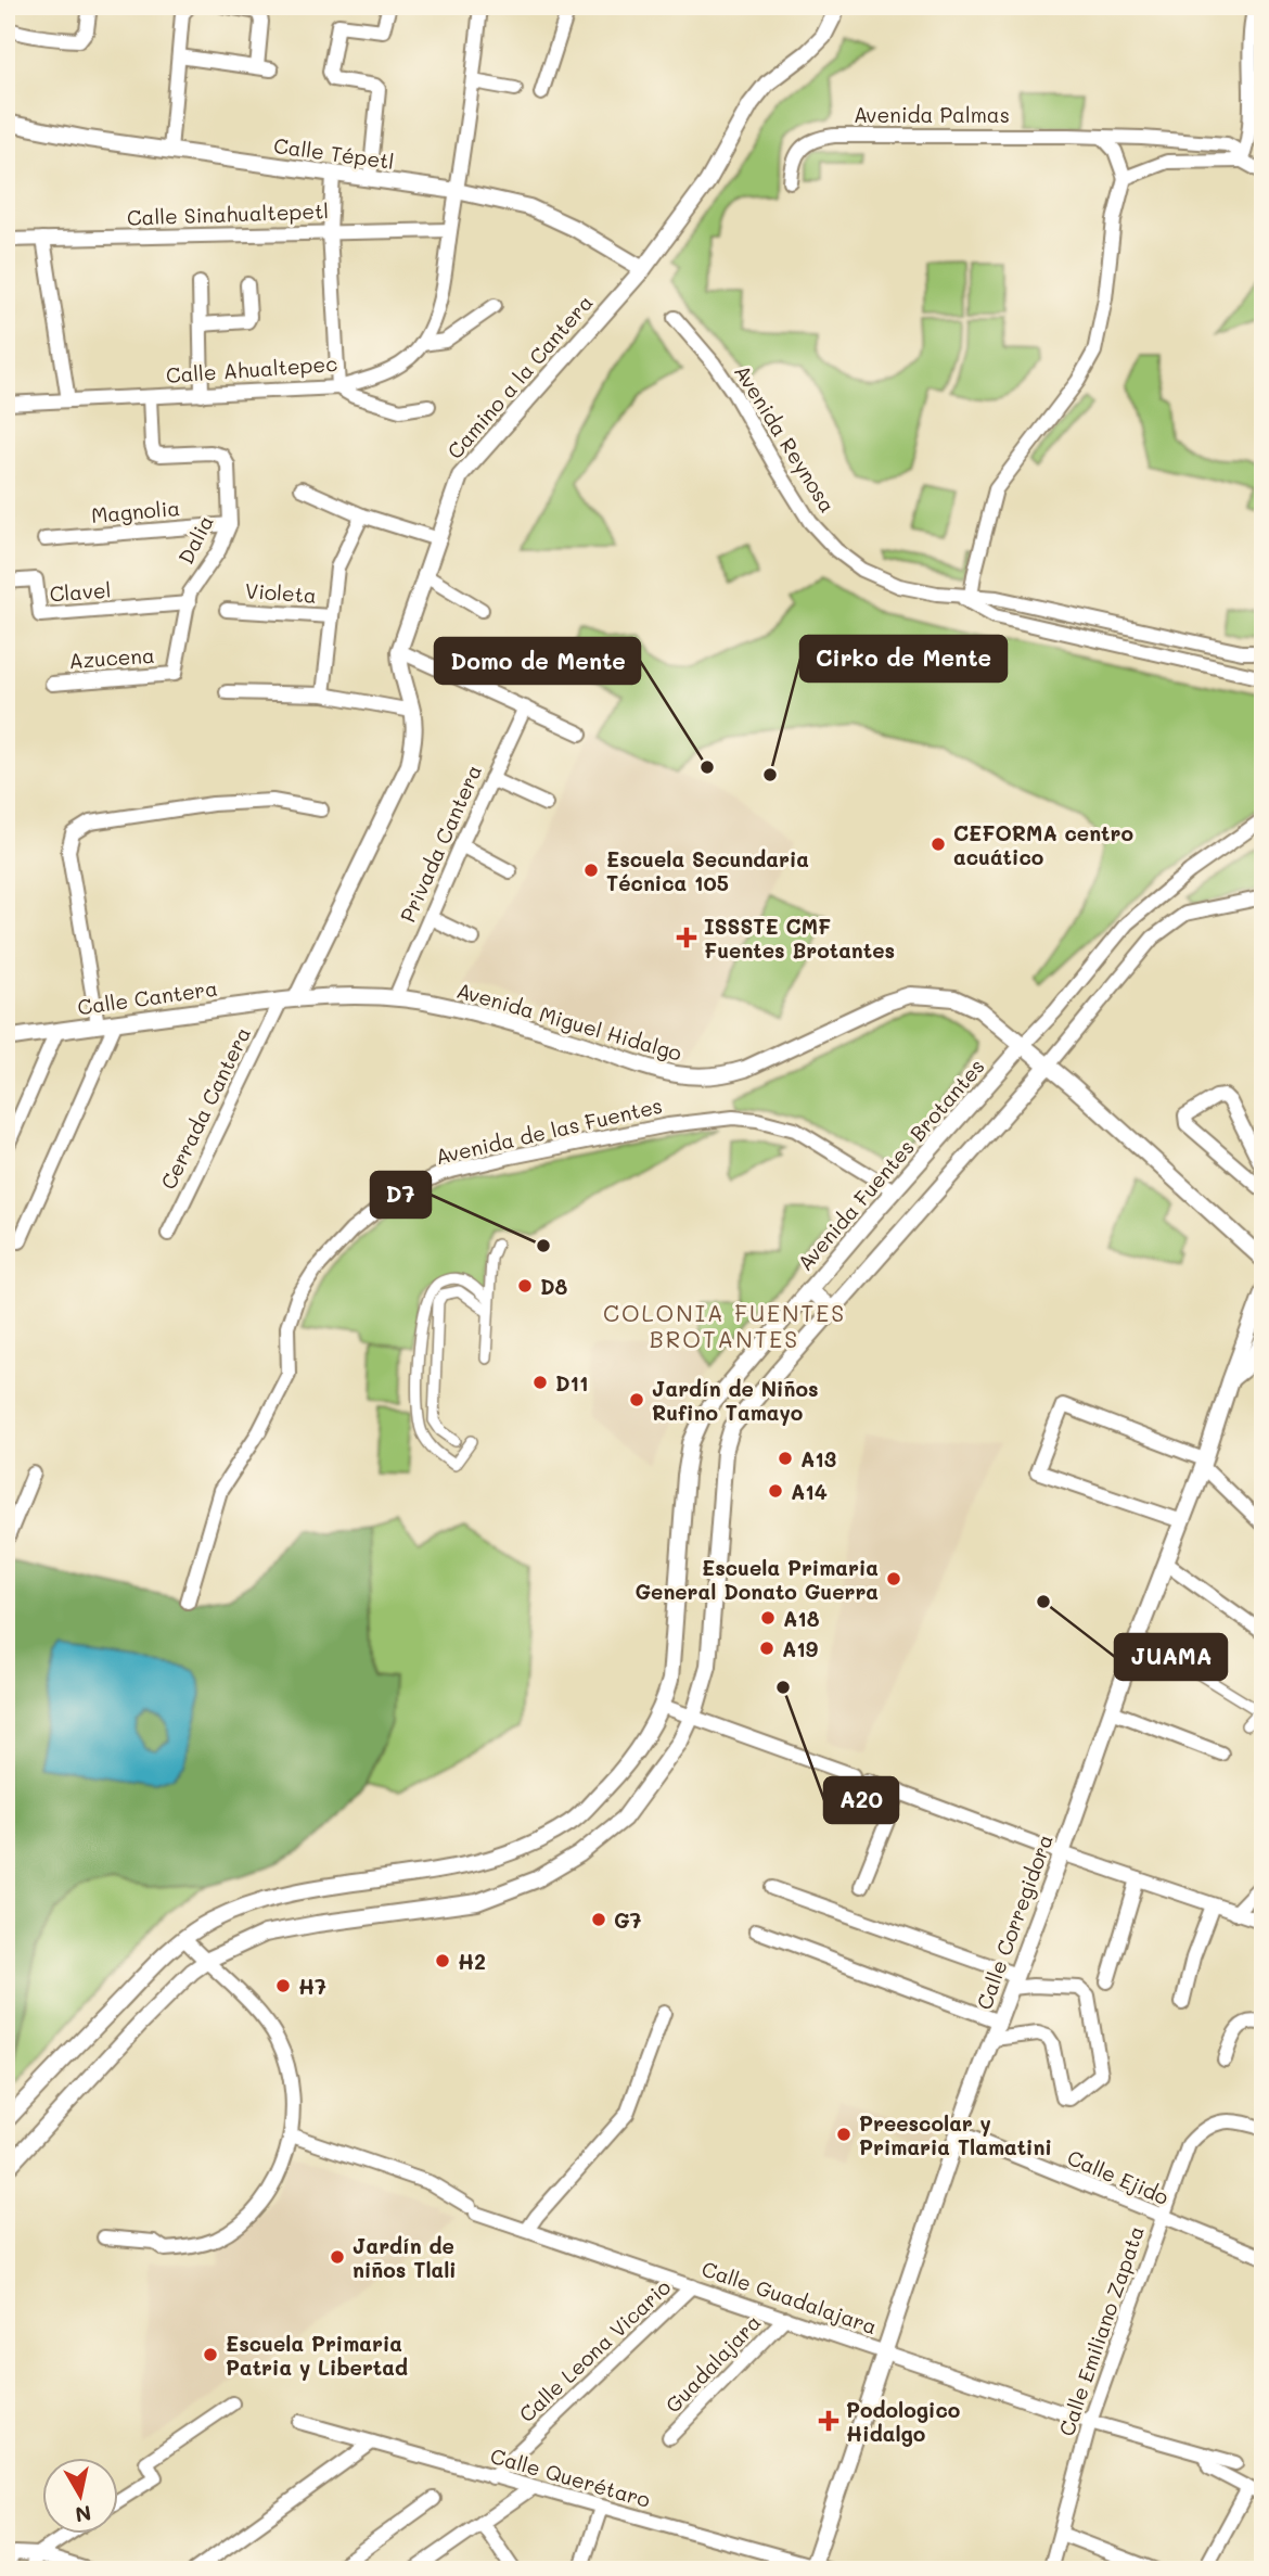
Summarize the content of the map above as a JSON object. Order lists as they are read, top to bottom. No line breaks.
{"streets":{"street":["Avenida Palmas","Calle Tépetl","Calle Sinahualtepetl","Calle Ahualtepec","Camino a la Cantera","Avenida Reynosa","Magnolia","Dalia","Clavel","Violeta","Azucena","Privada Cantera","Calle Cantera","Avenida Miguel Hidalgo","Cerrada Cantera","Avenida de las Fuentes","Avenida Fuentes Brotantes","Calle Corregidora","Calle Ejido","Calle Guadalajara","Calle Emiliano Zapata","Calle Leona Vicario","Guadalajara","Calle Querétaro"]},"crossings":[["Calle Tépetl","Calle Ahualtepec"],["Calle Tépetl","Camino a la Cantera"],["Calle Sinahualtepetl","Calle Ahualtepec"],["Calle Ahualtepec","Dalia"],["Camino a la Cantera","Calle Cantera"],["Camino a la Cantera","Avenida Miguel Hidalgo"],["Camino a la Cantera","Cerrada Cantera"],["Magnolia","Dalia"],["Dalia","Clavel"],["Dalia","Azucena"],["Privada Cantera","Avenida Miguel Hidalgo"],["Calle Cantera","Avenida Miguel Hidalgo"],["Calle Cantera","Cerrada Cantera"],["Avenida Miguel Hidalgo","Cerrada Cantera"],["Avenida Miguel Hidalgo","Avenida Fuentes Brotantes"],["Avenida de las Fuentes","Avenida Fuentes Brotantes"],["Calle Corregidora","Calle Ejido"],["Calle Corregidora","Calle Guadalajara"],["Calle Corregidora","Calle Querétaro"],["Calle Ejido","Calle Emiliano Zapata"],["Calle Guadalajara","Calle Emiliano Zapata"],["Calle Guadalajara","Calle Leona Vicario"],["Calle Guadalajara","Guadalajara"],["Calle Leona Vicario","Calle Querétaro"]],"districts":["COLONIA FUENTES BROTANTES"],"places":{"other":["Domo de Mente","Cirko de Mente","CEFORMA centro acuático","Escuela Secundaria Técnica 105","D7","D8","D11","Jardín de Niños Rufino Tamayo","A13","A14","Escuela Primaria General Donato Guerra","JUAMA","A18","A19","A20","G7","H2","H7","Preescolar y Primaria Tlamatini","Jardín de niños Tlali","Escuela Primaria Patria y Libertad"],"health":["ISSSTE CMF Fuentes Brotantes","Podologico Hidalgo"]},"north":"bottom"}
